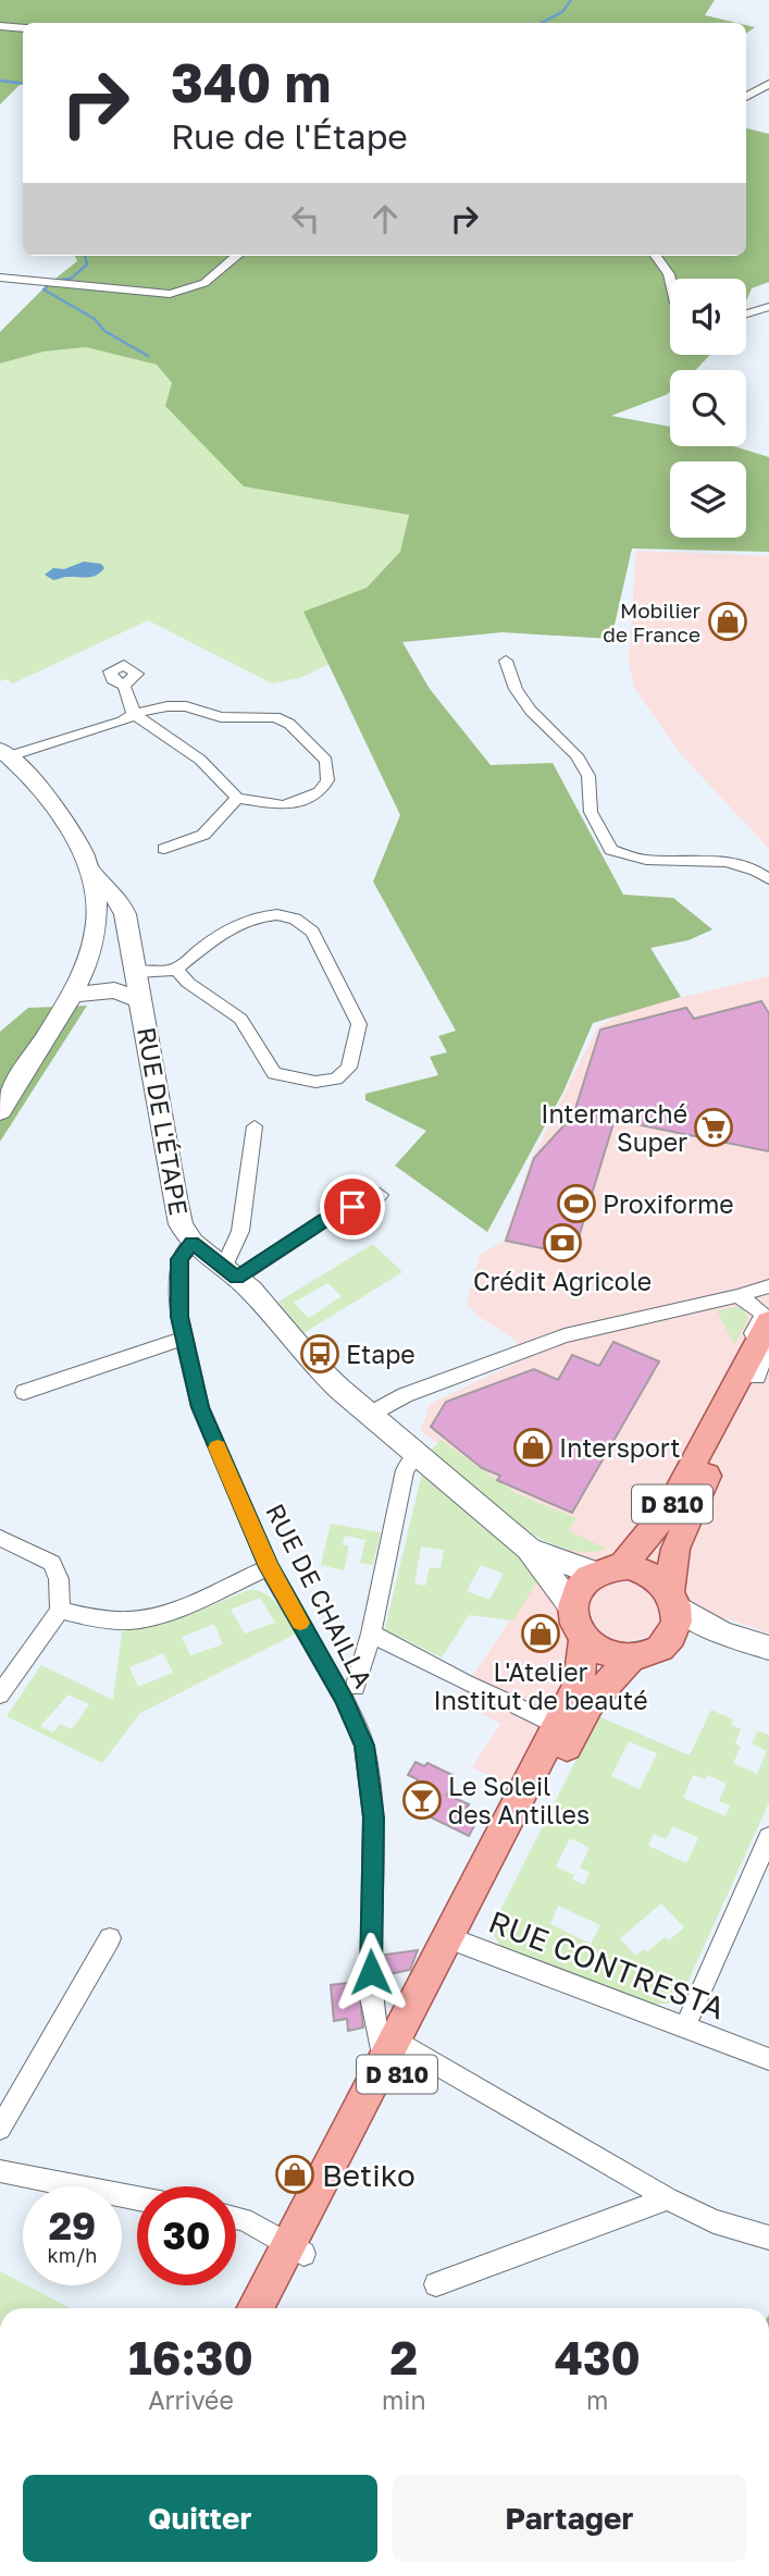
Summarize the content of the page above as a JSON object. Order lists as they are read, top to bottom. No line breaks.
{"streets":{"main road":["D 810"],"street":["RUE DE L'ÉTAPE","RUE DE CHAILLA","RUE CONTRESTA"]},"crossings":[["RUE DE L'ÉTAPE","RUE DE CHAILLA"],["D 810","RUE DE CHAILLA"],["D 810","RUE CONTRESTA"]],"places":{"shop":["Mobilier de France","Intersport","L'Atelier Institut de beauté","Betiko"],"supermarket":["Intermarché Super"],"sports":["Proxiforme"],"bank":["Crédit Agricole"],"bus stop":["Etape"],"bar":["Le Soleil des Antilles"]},"page":{"turn":["340 m","Rue de l'Étape"],"speed":"29 km/h","limit":"30","eta":["16:30","Arrivée","2","min","430","m"],"buttons":["Quitter","Partager"]}}
